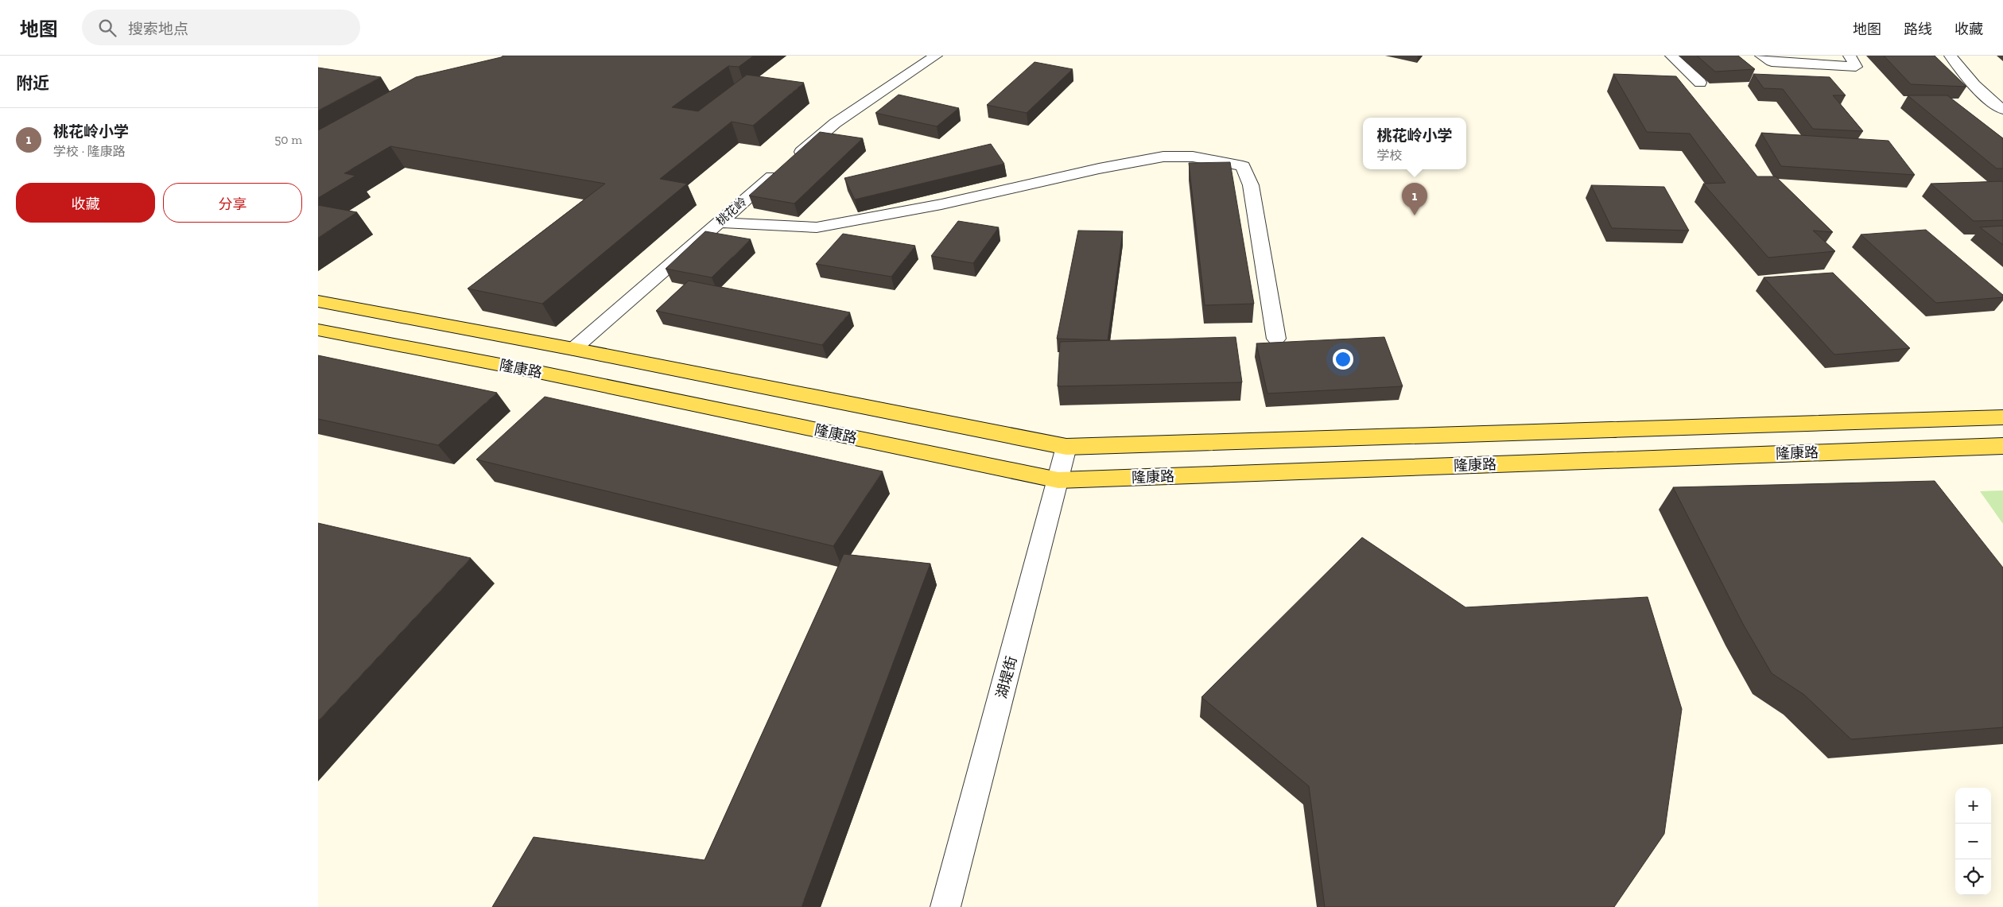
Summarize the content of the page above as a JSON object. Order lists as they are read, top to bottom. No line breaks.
{"streets":{"main road":["隆康路"],"street":["桃花岭","湖堤街"]},"crossings":[["桃花岭","隆康路"],["隆康路","湖堤街"]],"page":{"header":"地图","search":"搜索地点","nav":["地图","路线","收藏"],"heading":"附近","list":[{"mark":"1","name":"桃花岭小学","note":"学校 · 隆康路","value":"50 m"}],"popup":["桃花岭小学","学校"],"buttons":["收藏","分享"],"pins":"1","map_buttons":["+","−"]}}
